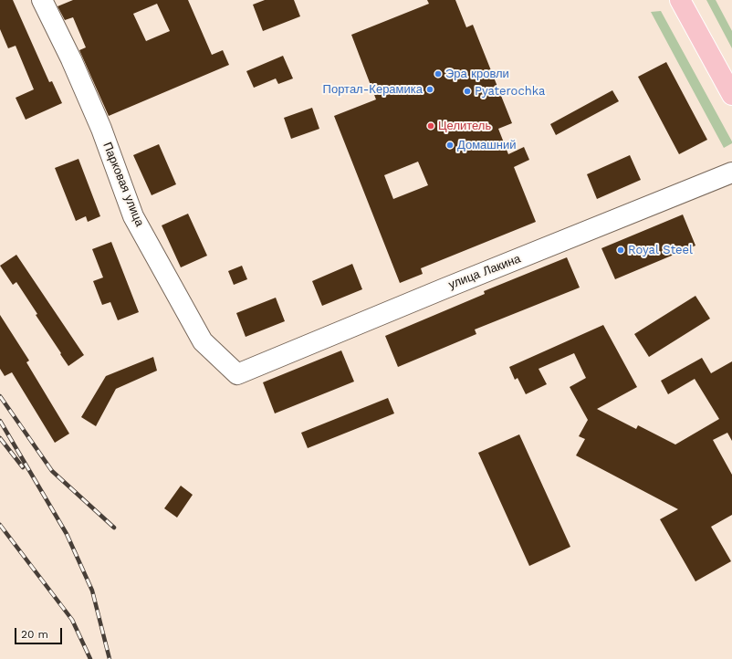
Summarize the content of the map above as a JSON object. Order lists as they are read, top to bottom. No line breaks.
{"streets":{"street":["Парковая улица","улица Лакина"]},"crossings":[["Парковая улица","улица Лакина"]],"places":["Эра кровли","Портал-Керамика","Pyaterochka","Целитель","Домашний","Royal Steel"],"scale_bar":"20 m"}
